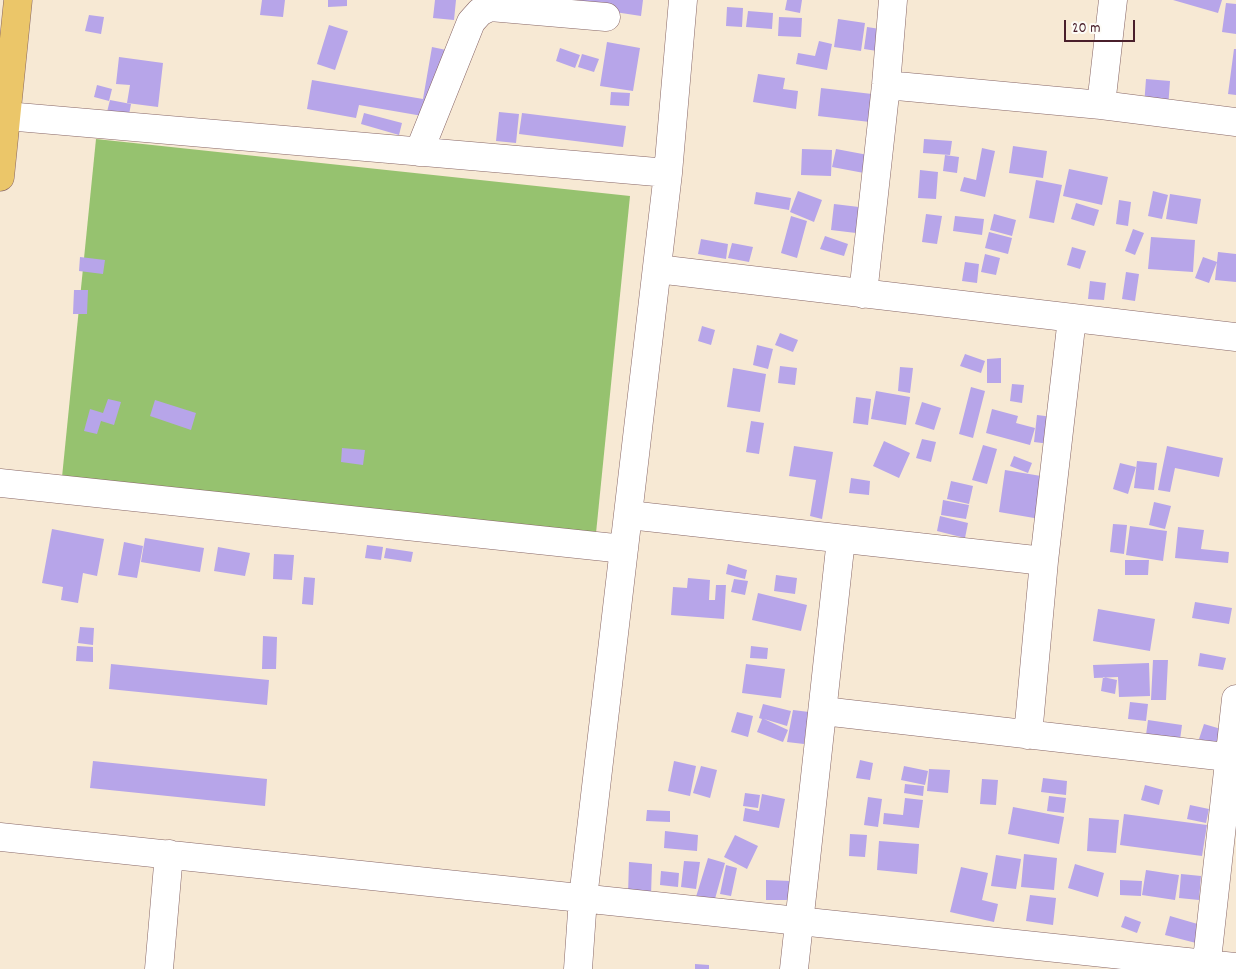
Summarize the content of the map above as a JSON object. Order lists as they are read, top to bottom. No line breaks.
{"scale_bar":"20 m"}
